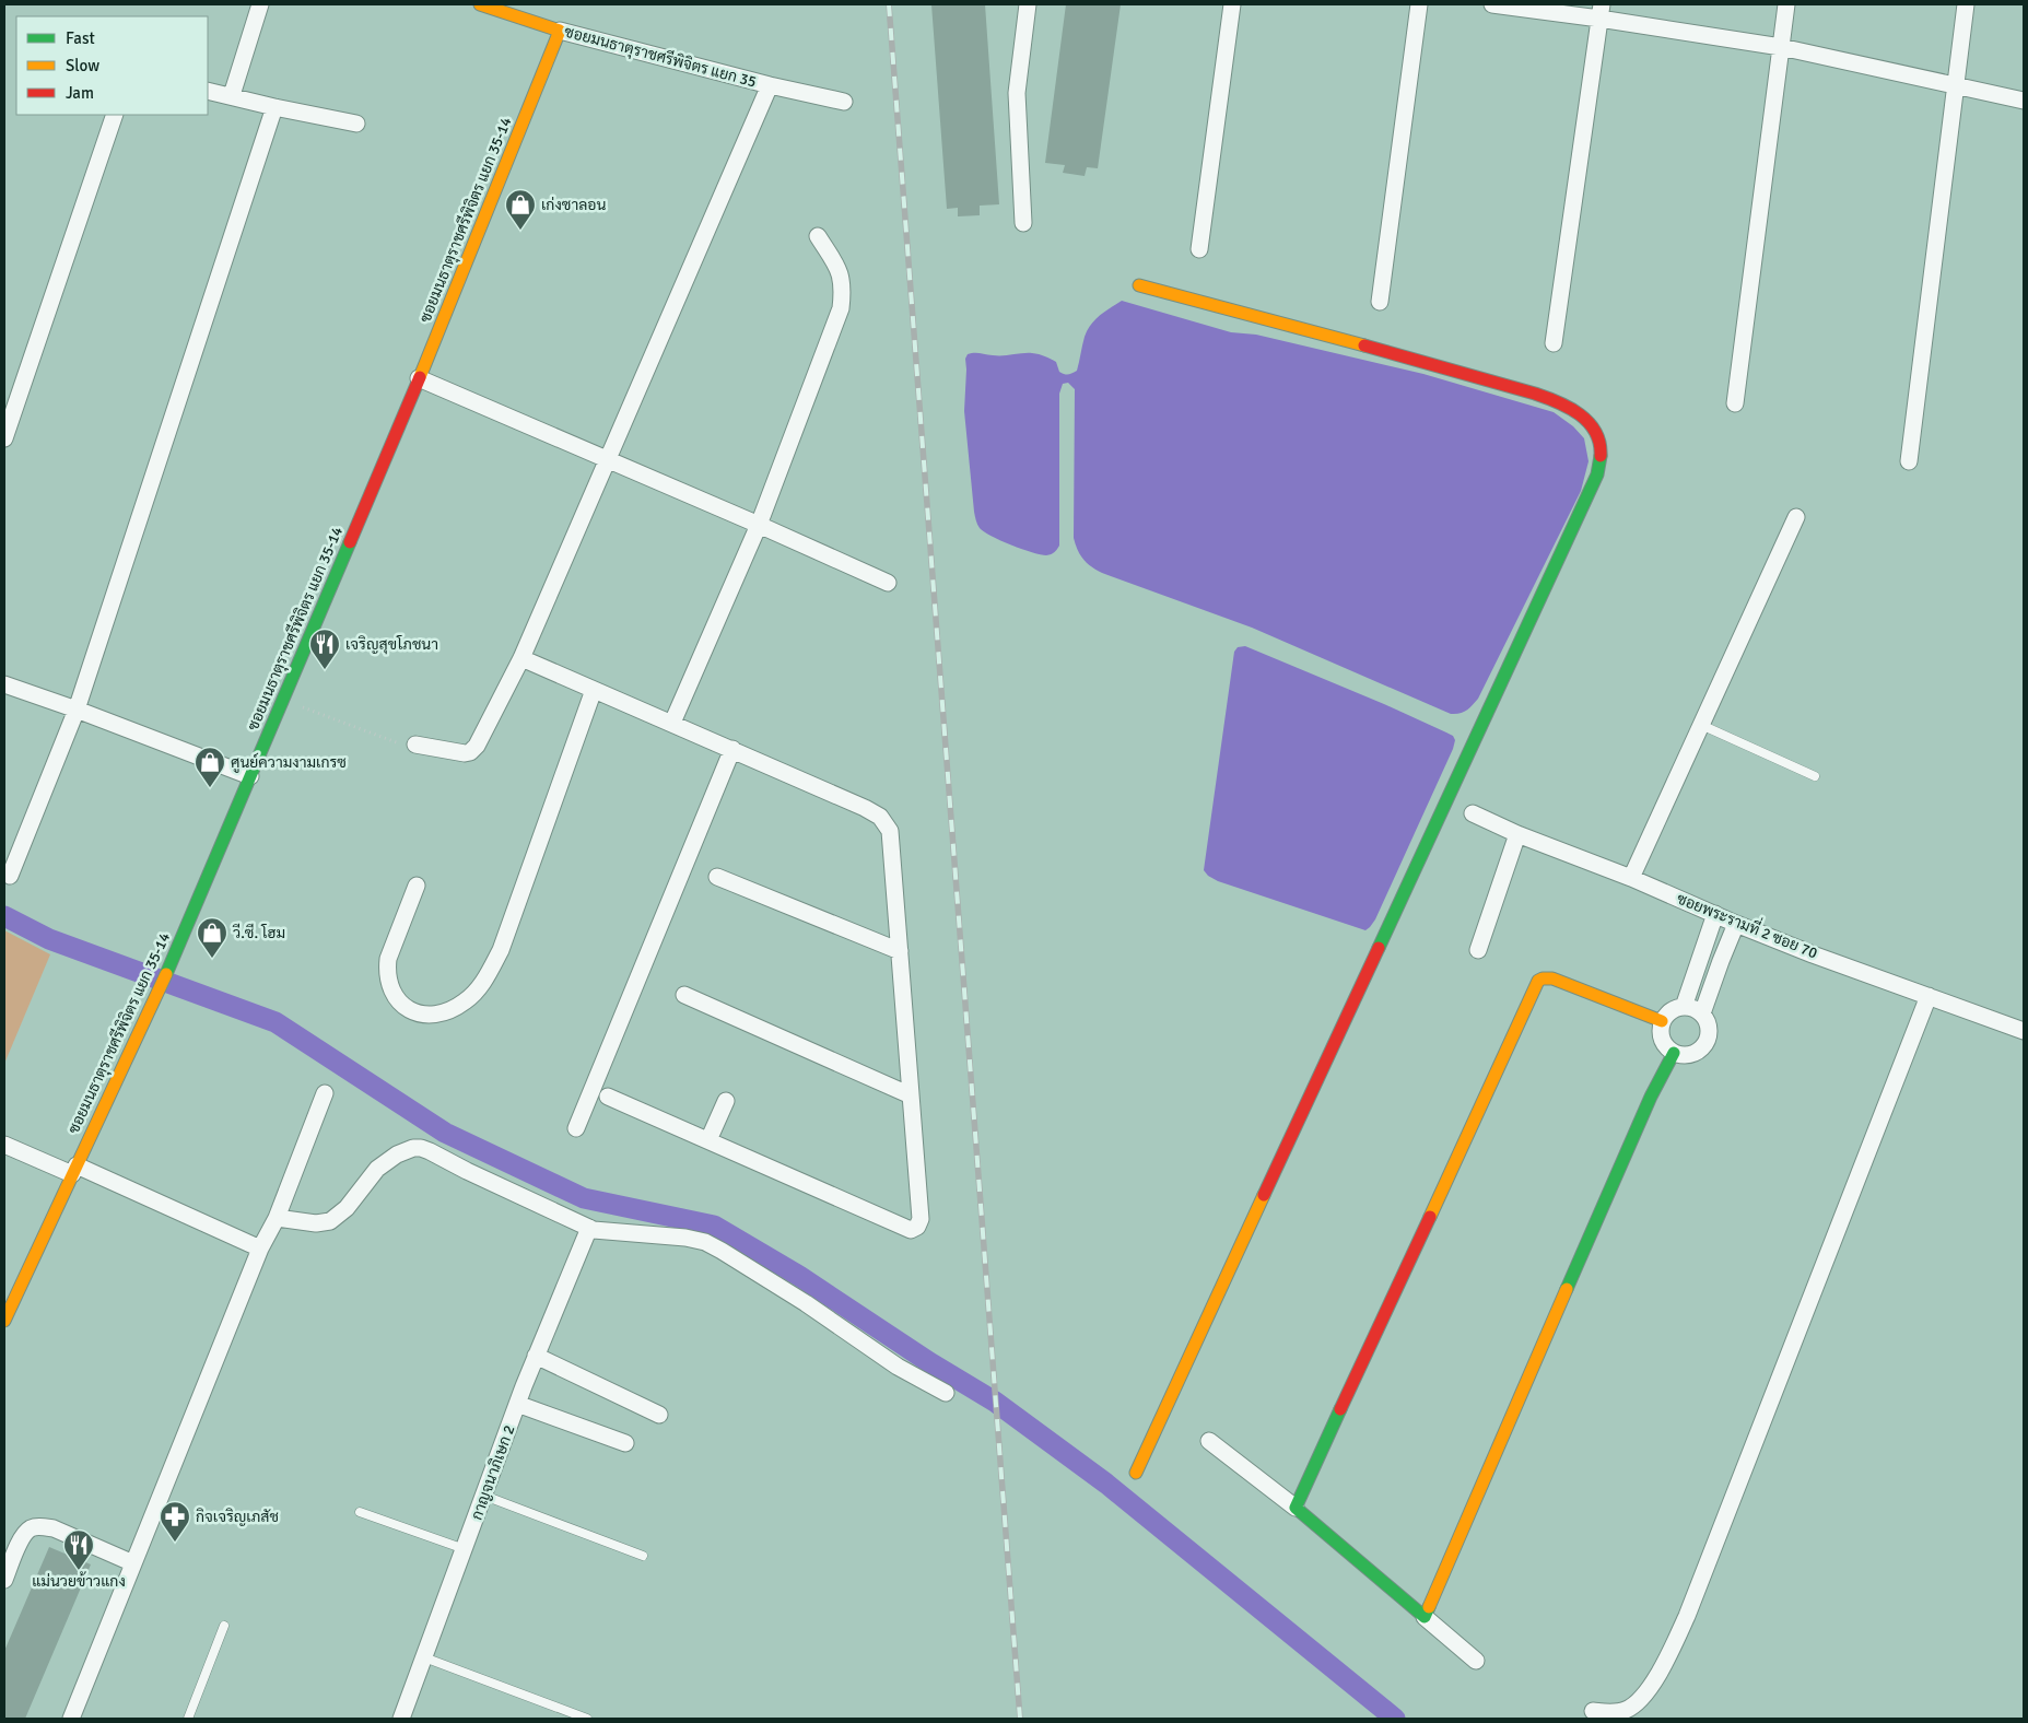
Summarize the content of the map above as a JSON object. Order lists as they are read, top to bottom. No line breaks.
{"streets":{"street":["ซอยมนธาตุราชศรีพิจิตร แยก 35","ซอยมนธาตุราชศรีพิจิตร แยก 35-14","ซอยพระรามที่ 2 ซอย 70","กาญจนาภิเษก 2"]},"crossings":[["ซอยมนธาตุราชศรีพิจิตร แยก 35","ซอยมนธาตุราชศรีพิจิตร แยก 35-14"]],"places":{"shop":["เก่งซาลอน","ศูนย์ความงามเกรซ","วี.ซี. โฮม"],"restaurant":["เจริญสุขโภชนา","แม่นวยข้าวแกง"],"pharmacy":["กิจเจริญเภสัช"]},"legend":["Fast","Slow","Jam"]}
